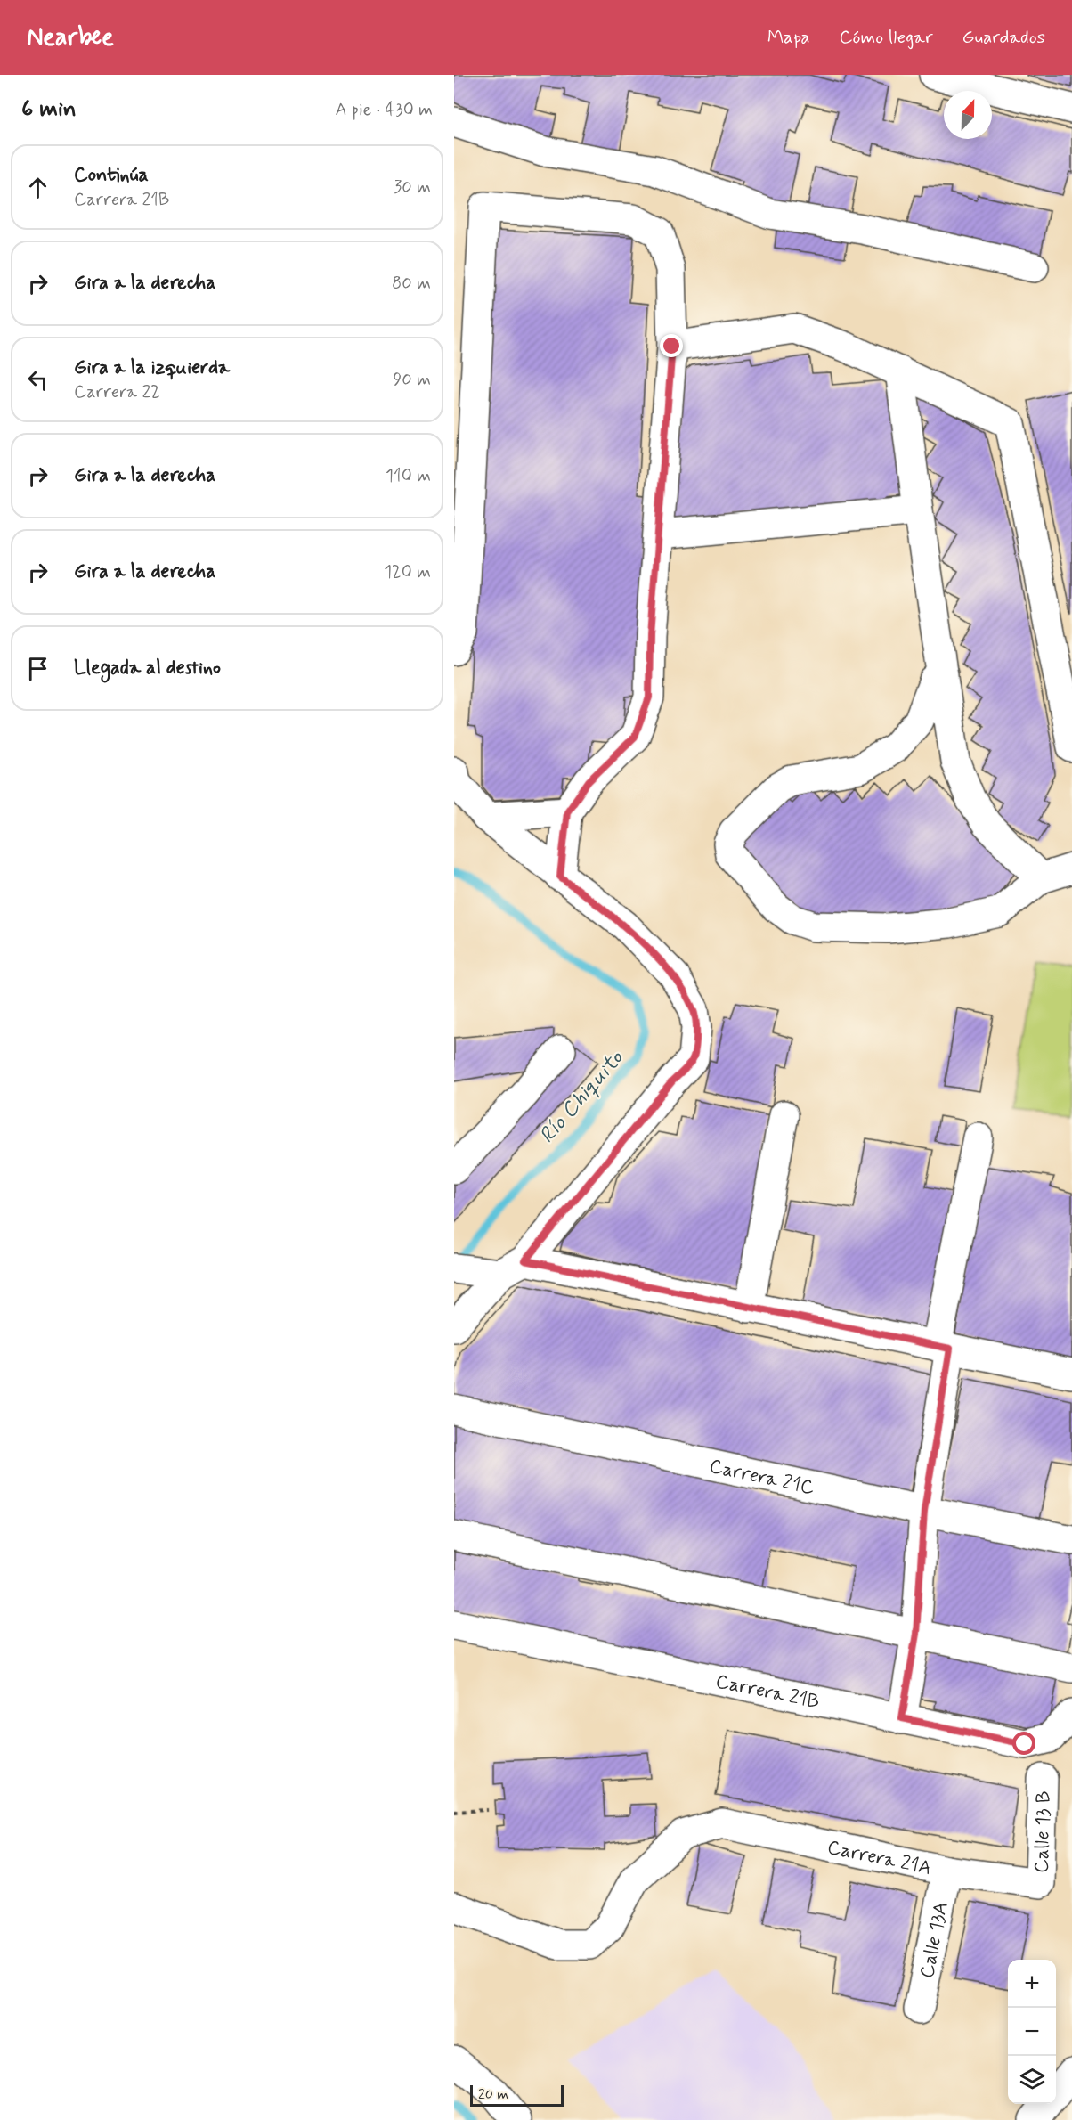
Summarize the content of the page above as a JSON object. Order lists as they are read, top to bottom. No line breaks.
{"streets":{"street":["Carrera 21C","Carrera 21B","Calle 13 B","Carrera 21A","Calle 13A"]},"crossings":[["Calle 13 B","Carrera 21A"],["Carrera 21A","Calle 13A"]],"water":["Río Chiquito"],"scale_bar":"20 m","north":"top","page":{"header":"Nearbee","nav":["Mapa","Cómo llegar","Guardados"],"heading":["6 min","A pie · 430 m"],"list":[["Continúa","Carrera 21B","30 m"],["Gira a la derecha","80 m"],["Gira a la izquierda","Carrera 22","90 m"],["Gira a la derecha","110 m"],["Gira a la derecha","120 m"],"Llegada al destino"],"map_buttons":["+","−"],"scale":"20 m"}}
